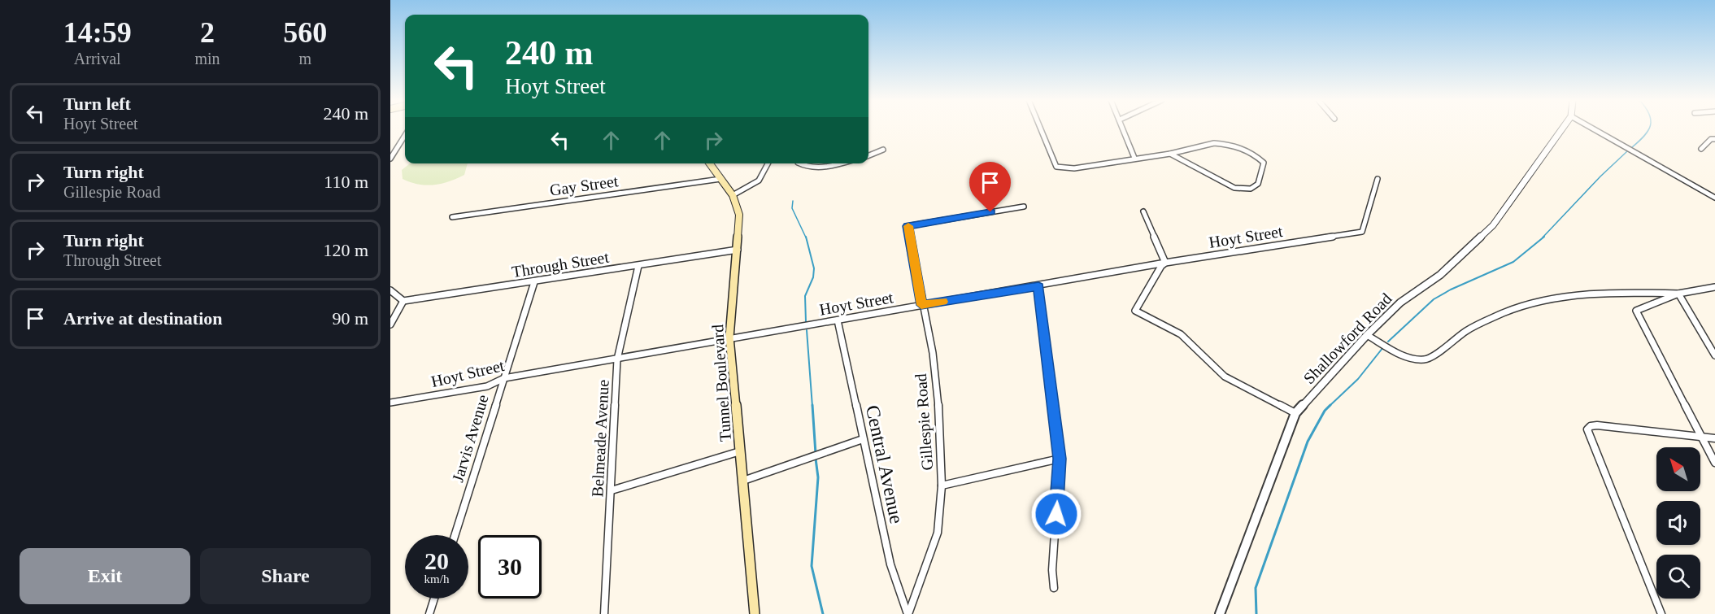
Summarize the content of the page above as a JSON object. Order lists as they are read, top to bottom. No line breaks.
{"streets":{"main road":["Tunnel Boulevard"],"street":["Gay Street","Hoyt Street","Through Street","Shallowford Road","Gillespie Road","Jarvis Avenue","Belmeade Avenue","Central Avenue"]},"crossings":[["Gay Street","Tunnel Boulevard"],["Hoyt Street","Tunnel Boulevard"],["Hoyt Street","Gillespie Road"],["Hoyt Street","Jarvis Avenue"],["Hoyt Street","Belmeade Avenue"],["Hoyt Street","Central Avenue"],["Through Street","Tunnel Boulevard"],["Through Street","Jarvis Avenue"],["Through Street","Belmeade Avenue"],["Gillespie Road","Central Avenue"]],"north":"top left","page":{"eta":["14:59","Arrival","2","min","560","m"],"turn":["240 m","Hoyt Street"],"list":[{"name":"Turn left","note":"Hoyt Street","value":"240 m"},{"name":"Turn right","note":"Gillespie Road","value":"110 m"},{"name":"Turn right","note":"Through Street","value":"120 m"},{"name":"Arrive at destination","value":"90 m"}],"speed":"20 km/h","limit":"30","buttons":["Exit","Share"]}}
